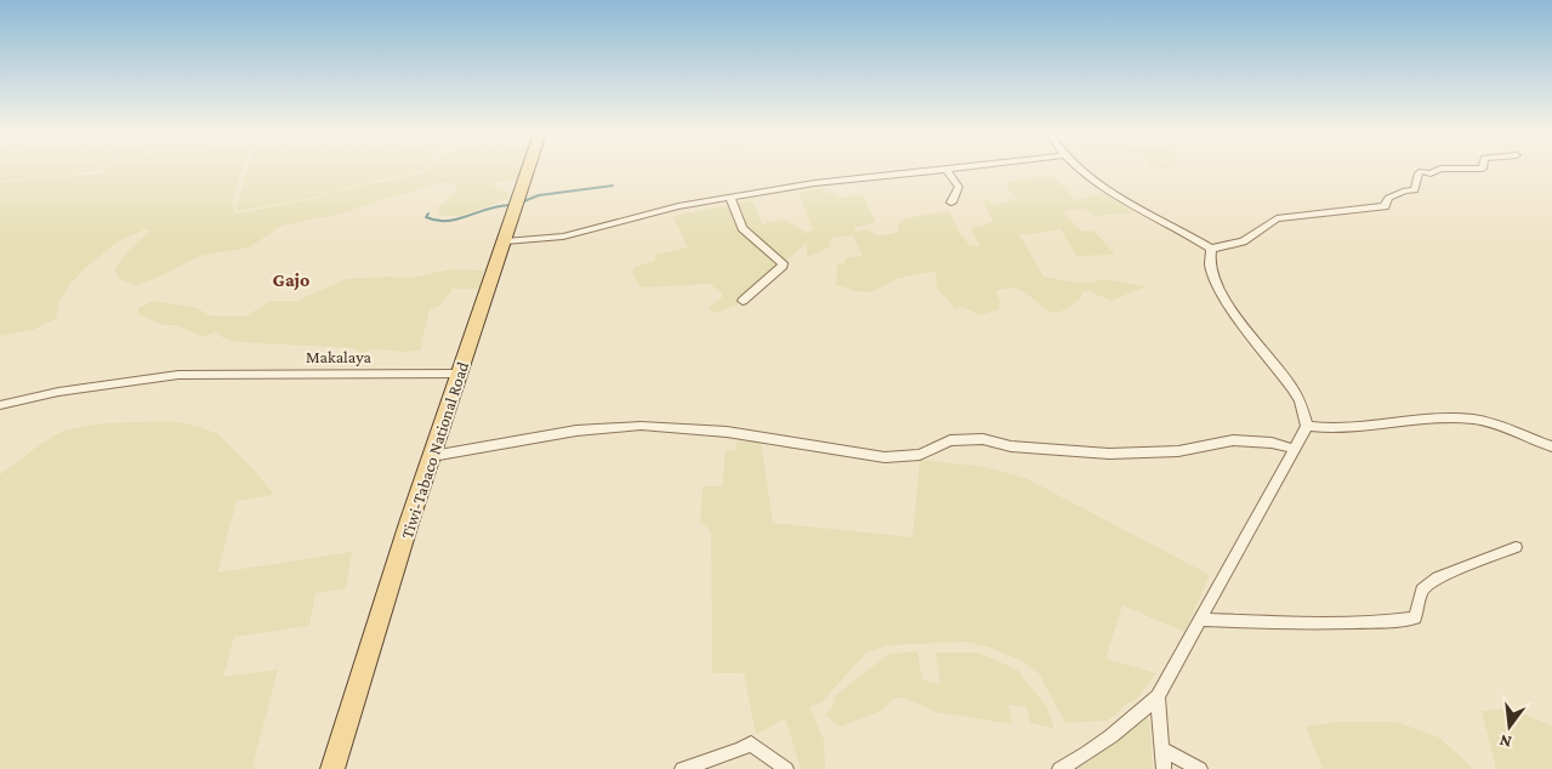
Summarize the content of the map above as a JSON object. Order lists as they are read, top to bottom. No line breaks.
{"streets":{"main road":["Tiwi-Tabaco National Road"],"street":["Makalaya"]},"crossings":[["Makalaya","Tiwi-Tabaco National Road"]],"districts":["Gajo"],"north":"bottom"}
